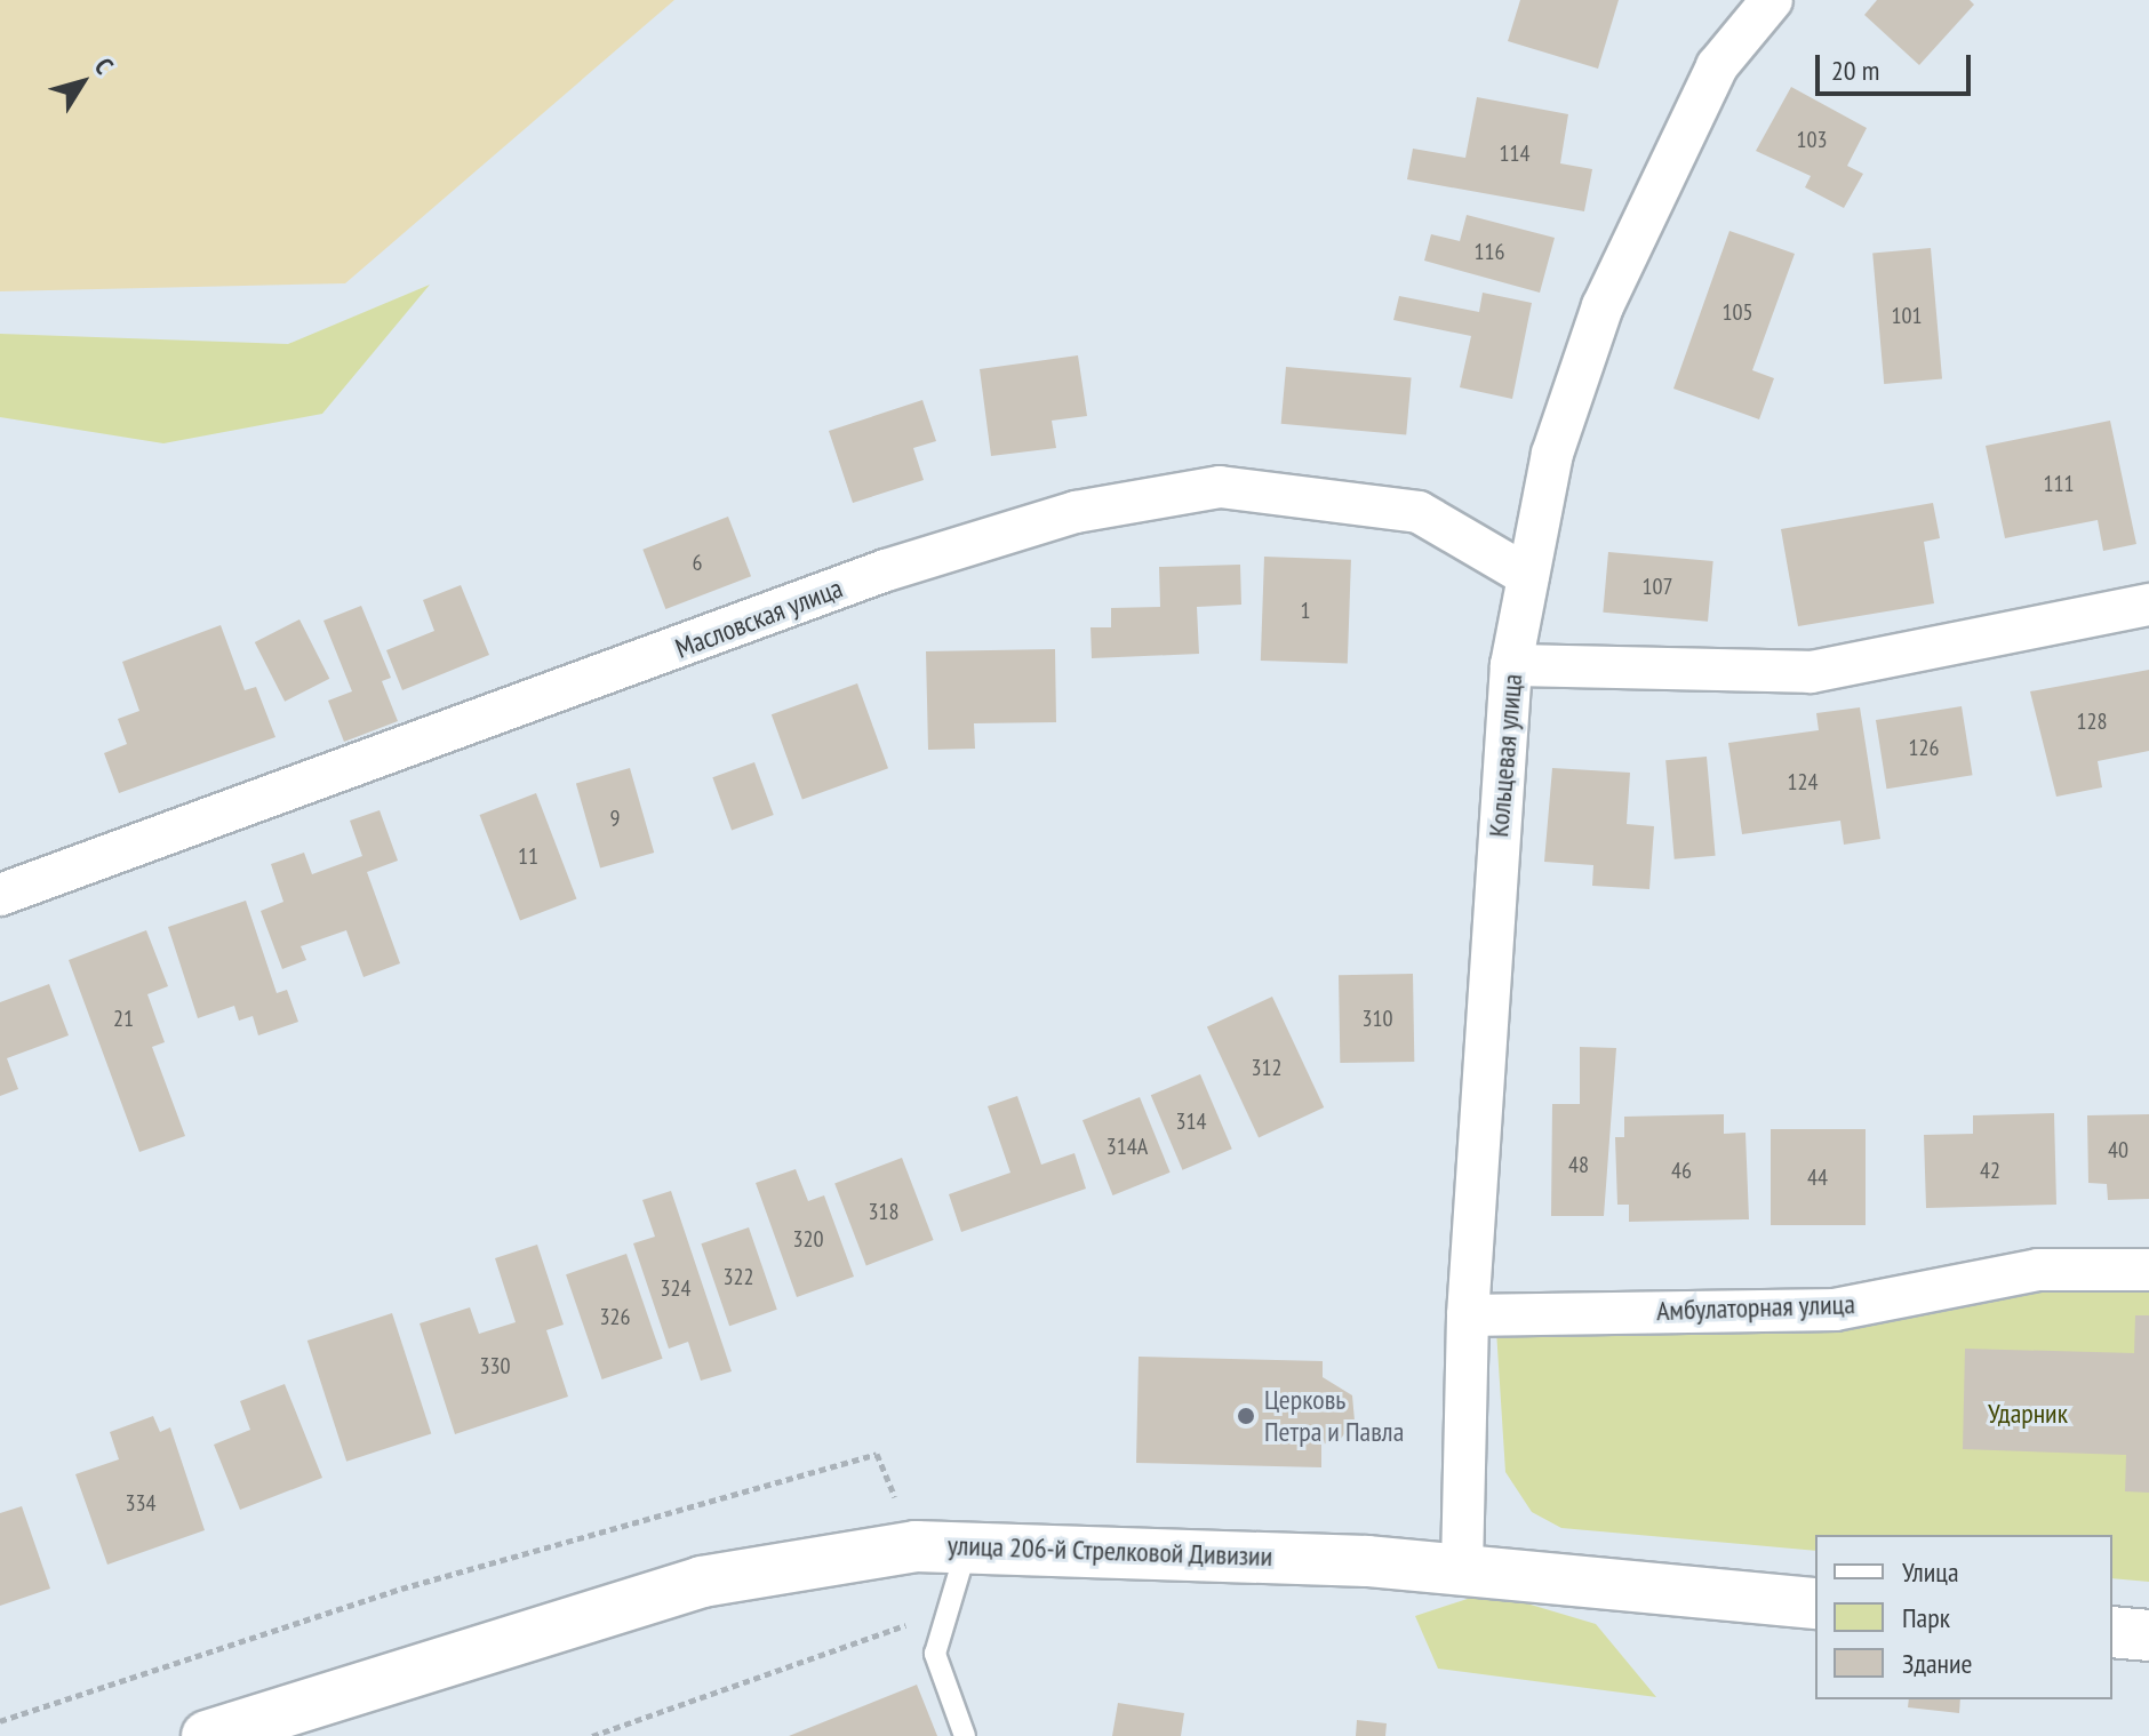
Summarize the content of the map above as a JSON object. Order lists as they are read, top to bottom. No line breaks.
{"streets":{"main road":["улица 206-й Стрелковой Дивизии"],"street":["Масловская улица","Кольцевая улица","Амбулаторная улица"]},"crossings":[["Масловская улица","Кольцевая улица"],["Кольцевая улица","Амбулаторная улица"],["Кольцевая улица","улица 206-й Стрелковой Дивизии"]],"parks":["Ударник"],"places":["Церковь Петра и Павла"],"house_numbers":["103","114","116","105","101","111","6","107","1","128","126","124","9","11","21","310","312","314","314А","40","48","46","42","44","318","320","322","324","326","330","334"],"legend":["Улица","Парк","Здание"],"scale_bar":"20 m","north":"top right"}
